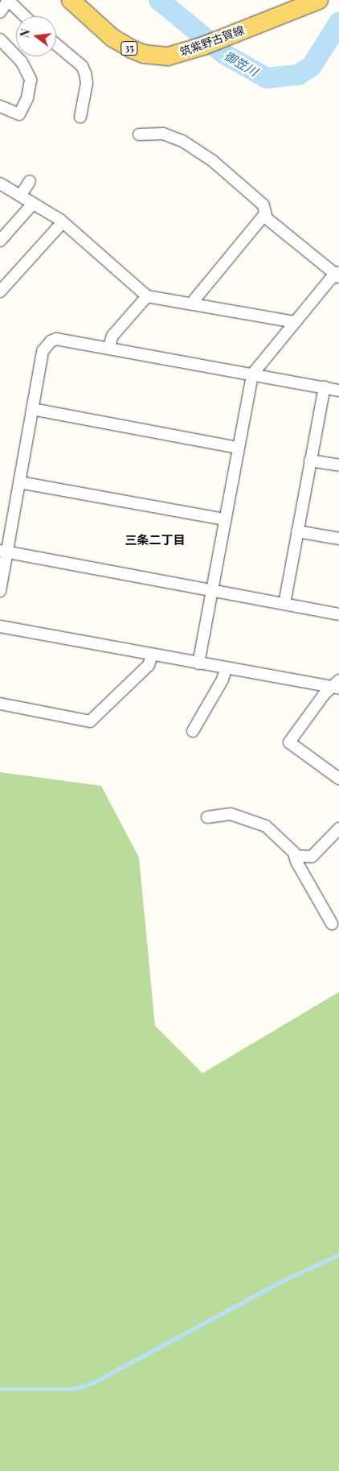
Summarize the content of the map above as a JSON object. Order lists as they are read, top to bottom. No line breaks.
{"streets":{"main road":["筑紫野古賀線","35"]},"districts":["三条二丁目"],"water":["御笠川"],"north":"left"}
